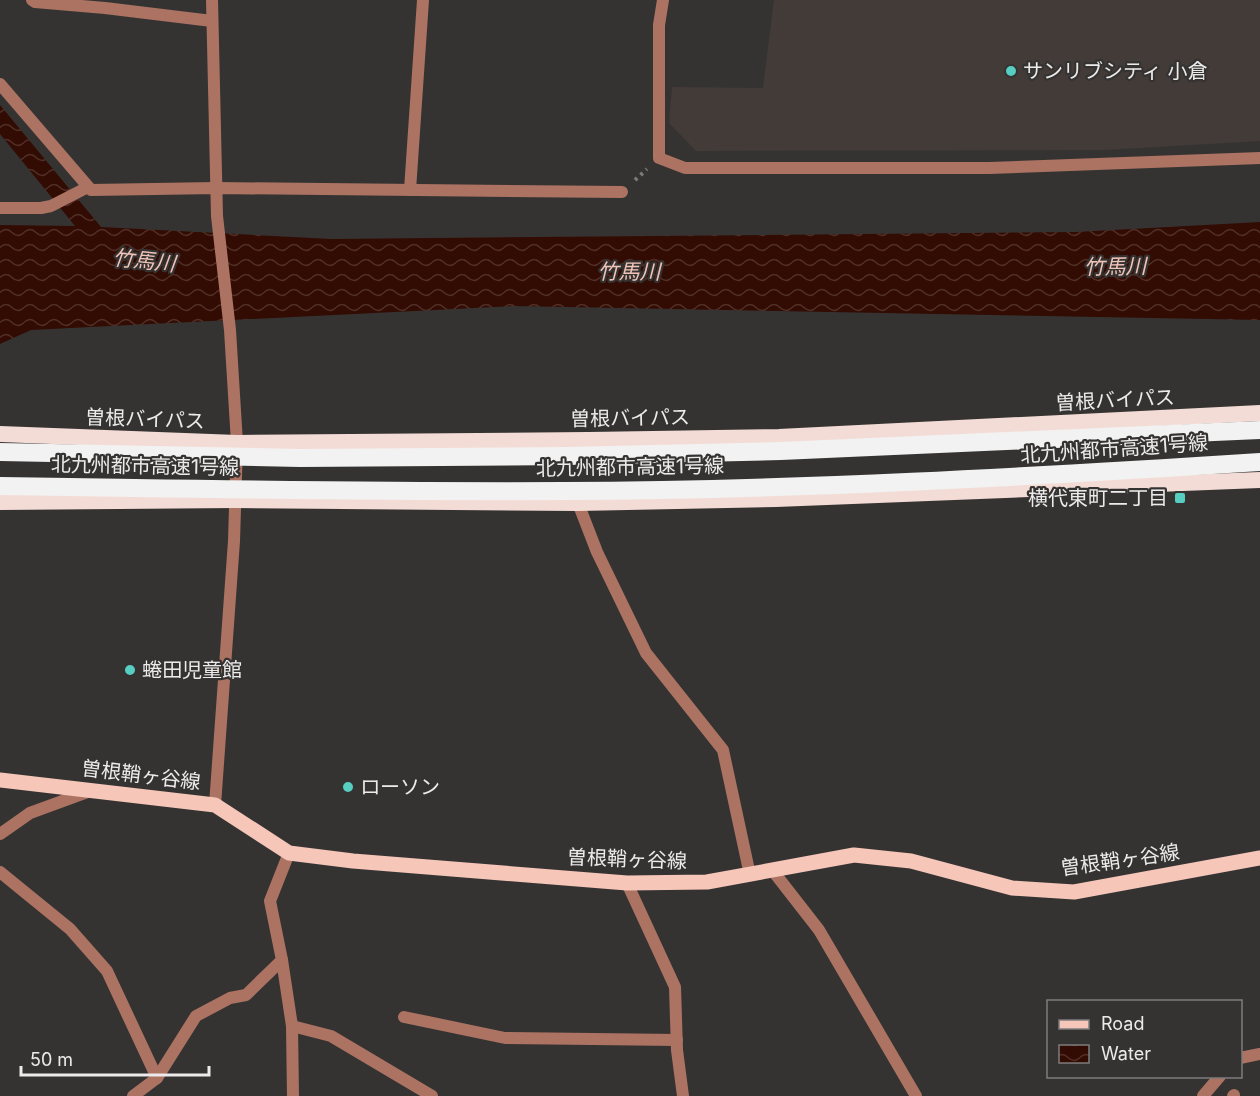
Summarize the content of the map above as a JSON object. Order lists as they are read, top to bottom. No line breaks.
{"streets":{"highway":["曽根バイパス","北九州都市高速1号線"],"main road":["曽根鞘ヶ谷線"]},"water":["竹馬川"],"places":{"other":["サンリブシティ 小倉","蜷田児童館","ローソン"],"transit":["横代東町二丁目"]},"legend":["Road","Water"],"scale_bar":"50 m"}
